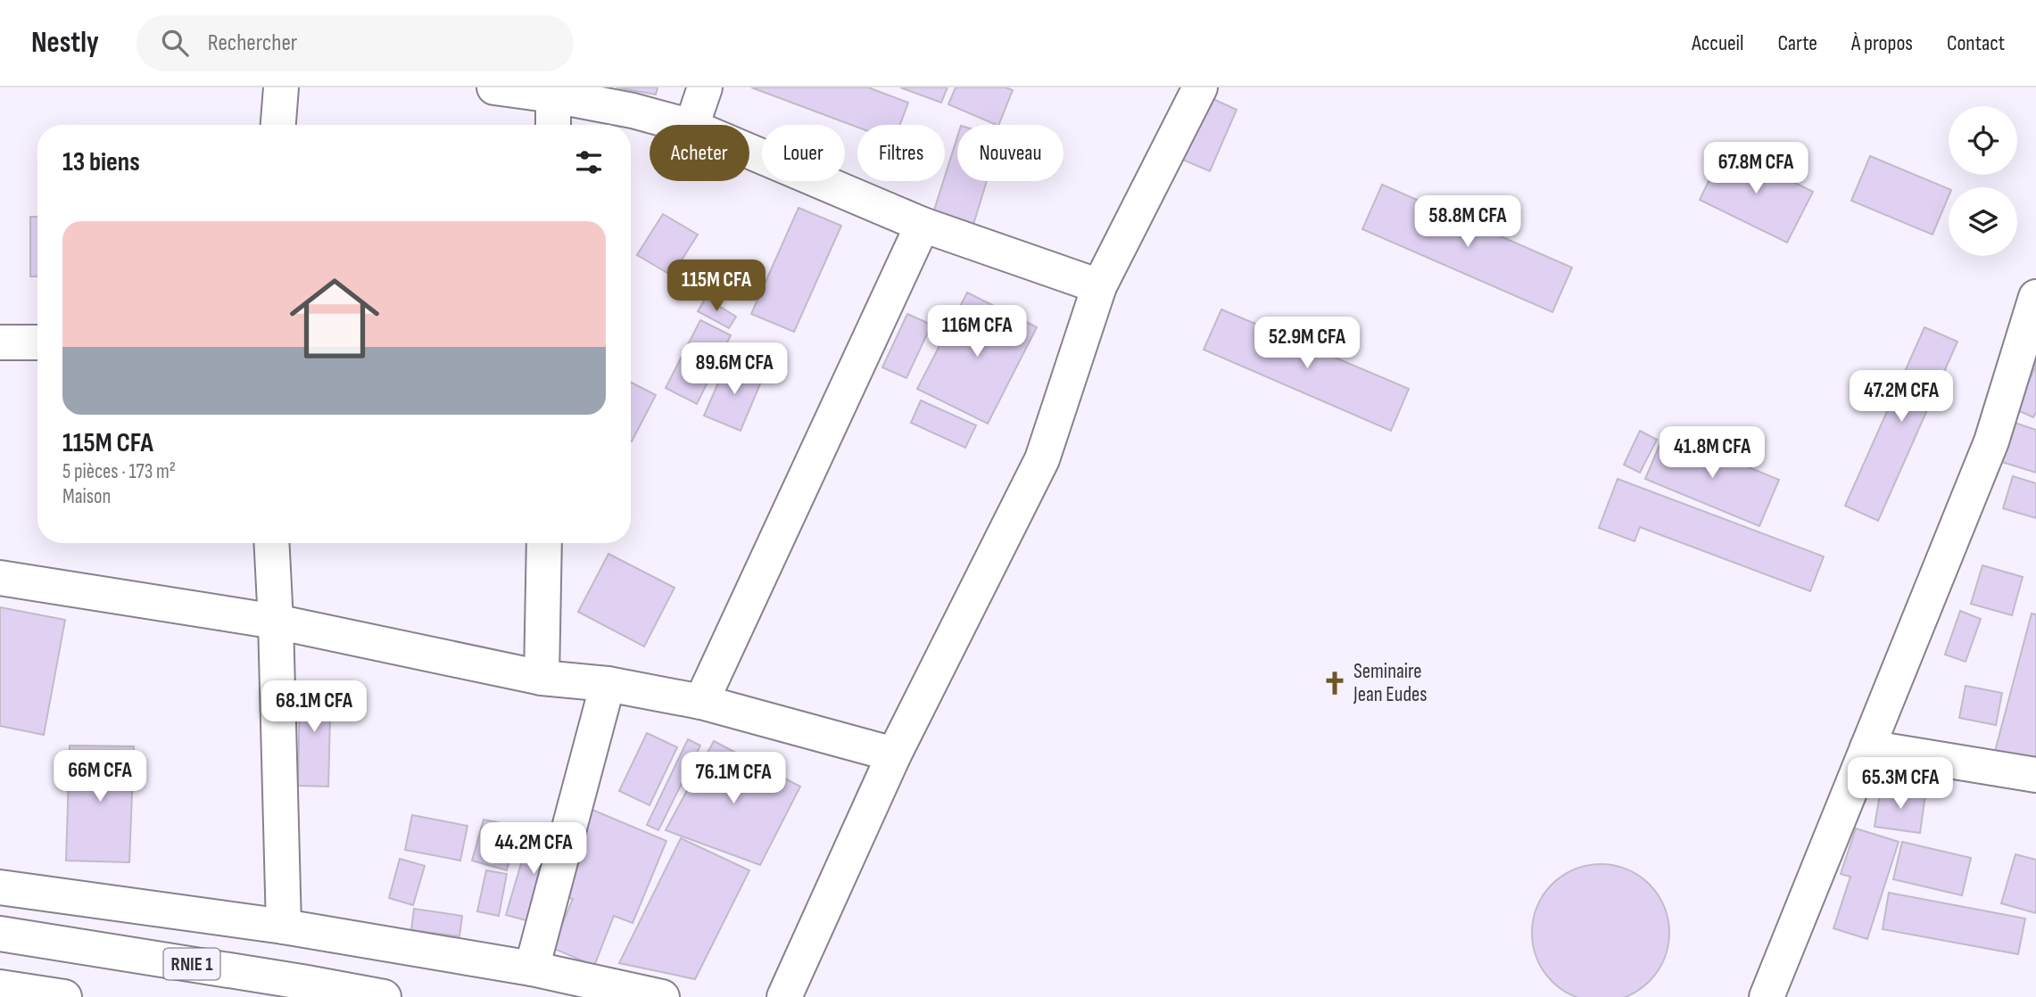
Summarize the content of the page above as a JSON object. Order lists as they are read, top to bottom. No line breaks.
{"streets":{"main road":["RNIE 1"]},"places":{"church":["Seminaire Jean Eudes"]},"page":{"header":"Nestly","search":"Rechercher","nav":["Accueil","Carte","À propos","Contact"],"chip":["Acheter","Louer","Filtres","Nouveau"],"heading":"13 biens","price":["67.8M CFA","58.8M CFA","115M CFA","116M CFA","52.9M CFA","89.6M CFA","47.2M CFA","41.8M CFA","68.1M CFA","66M CFA","76.1M CFA","65.3M CFA","44.2M CFA"],"list":[{"name":"115M CFA","note":"5 pièces · 173 m² · Maison"}]}}
